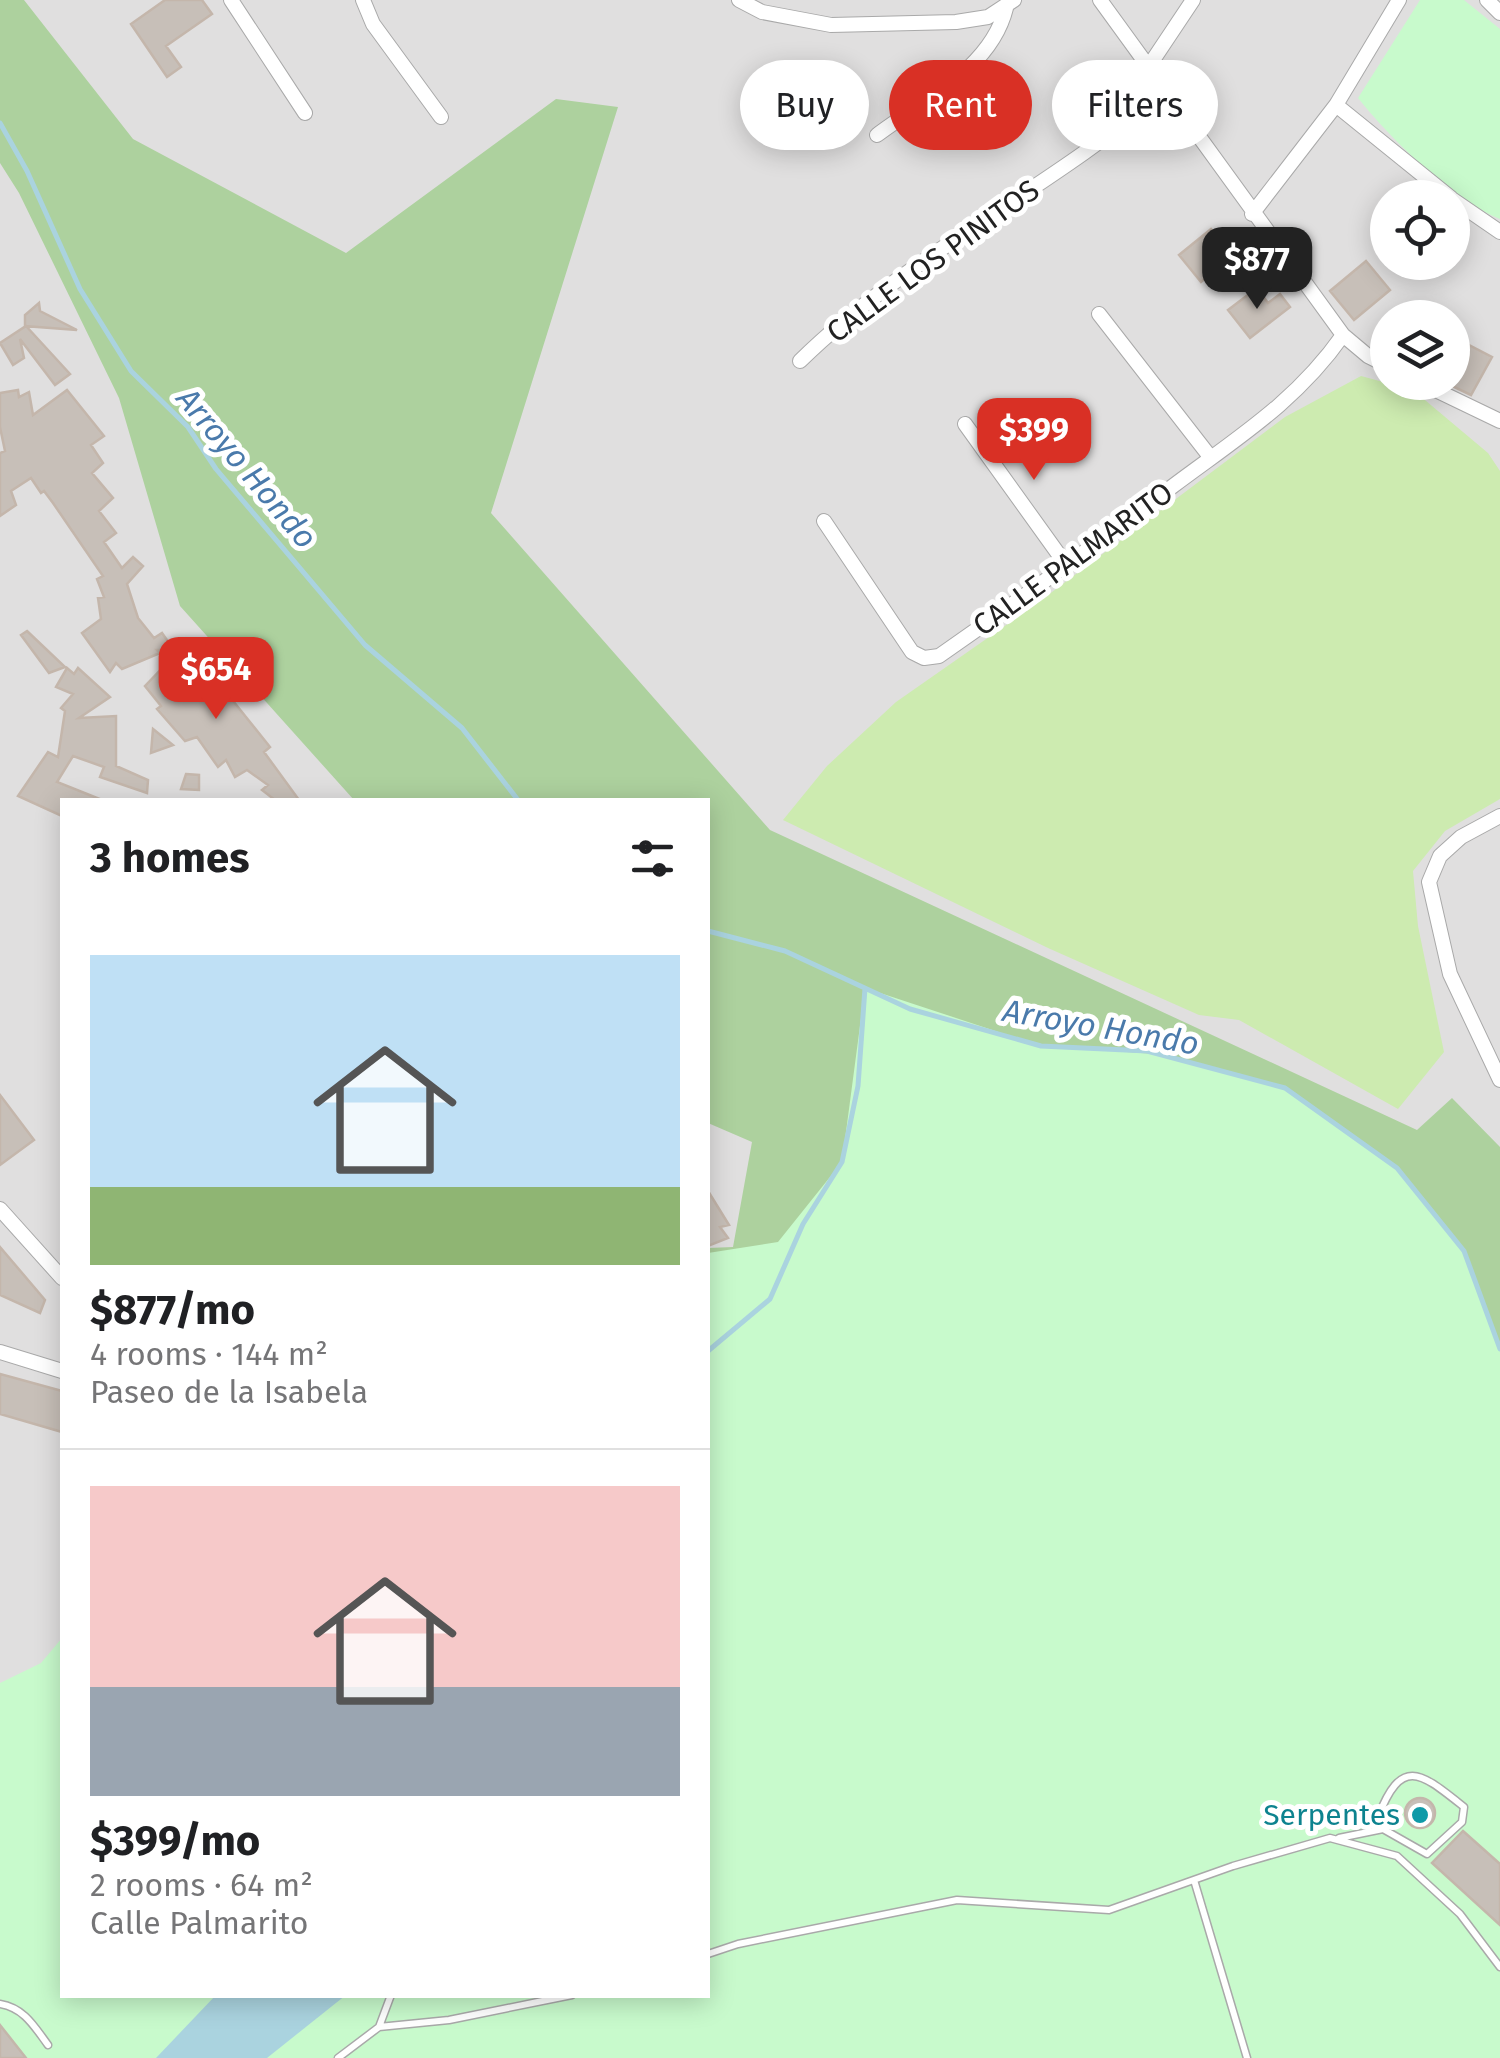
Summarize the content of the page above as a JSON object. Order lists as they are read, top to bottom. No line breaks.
{"streets":{"street":["CALLE LOS PINITOS","CALLE PALMARITO"]},"water":["Arroyo Hondo"],"places":["Serpentes"],"page":{"chip":["Buy","Rent","Filters"],"price":["$877","$399","$654"],"heading":"3 homes","list":[{"name":"$877/mo","note":"4 rooms · 144 m² · Paseo de la Isabela"},{"name":"$399/mo","note":"2 rooms · 64 m² · Calle Palmarito"}]}}
